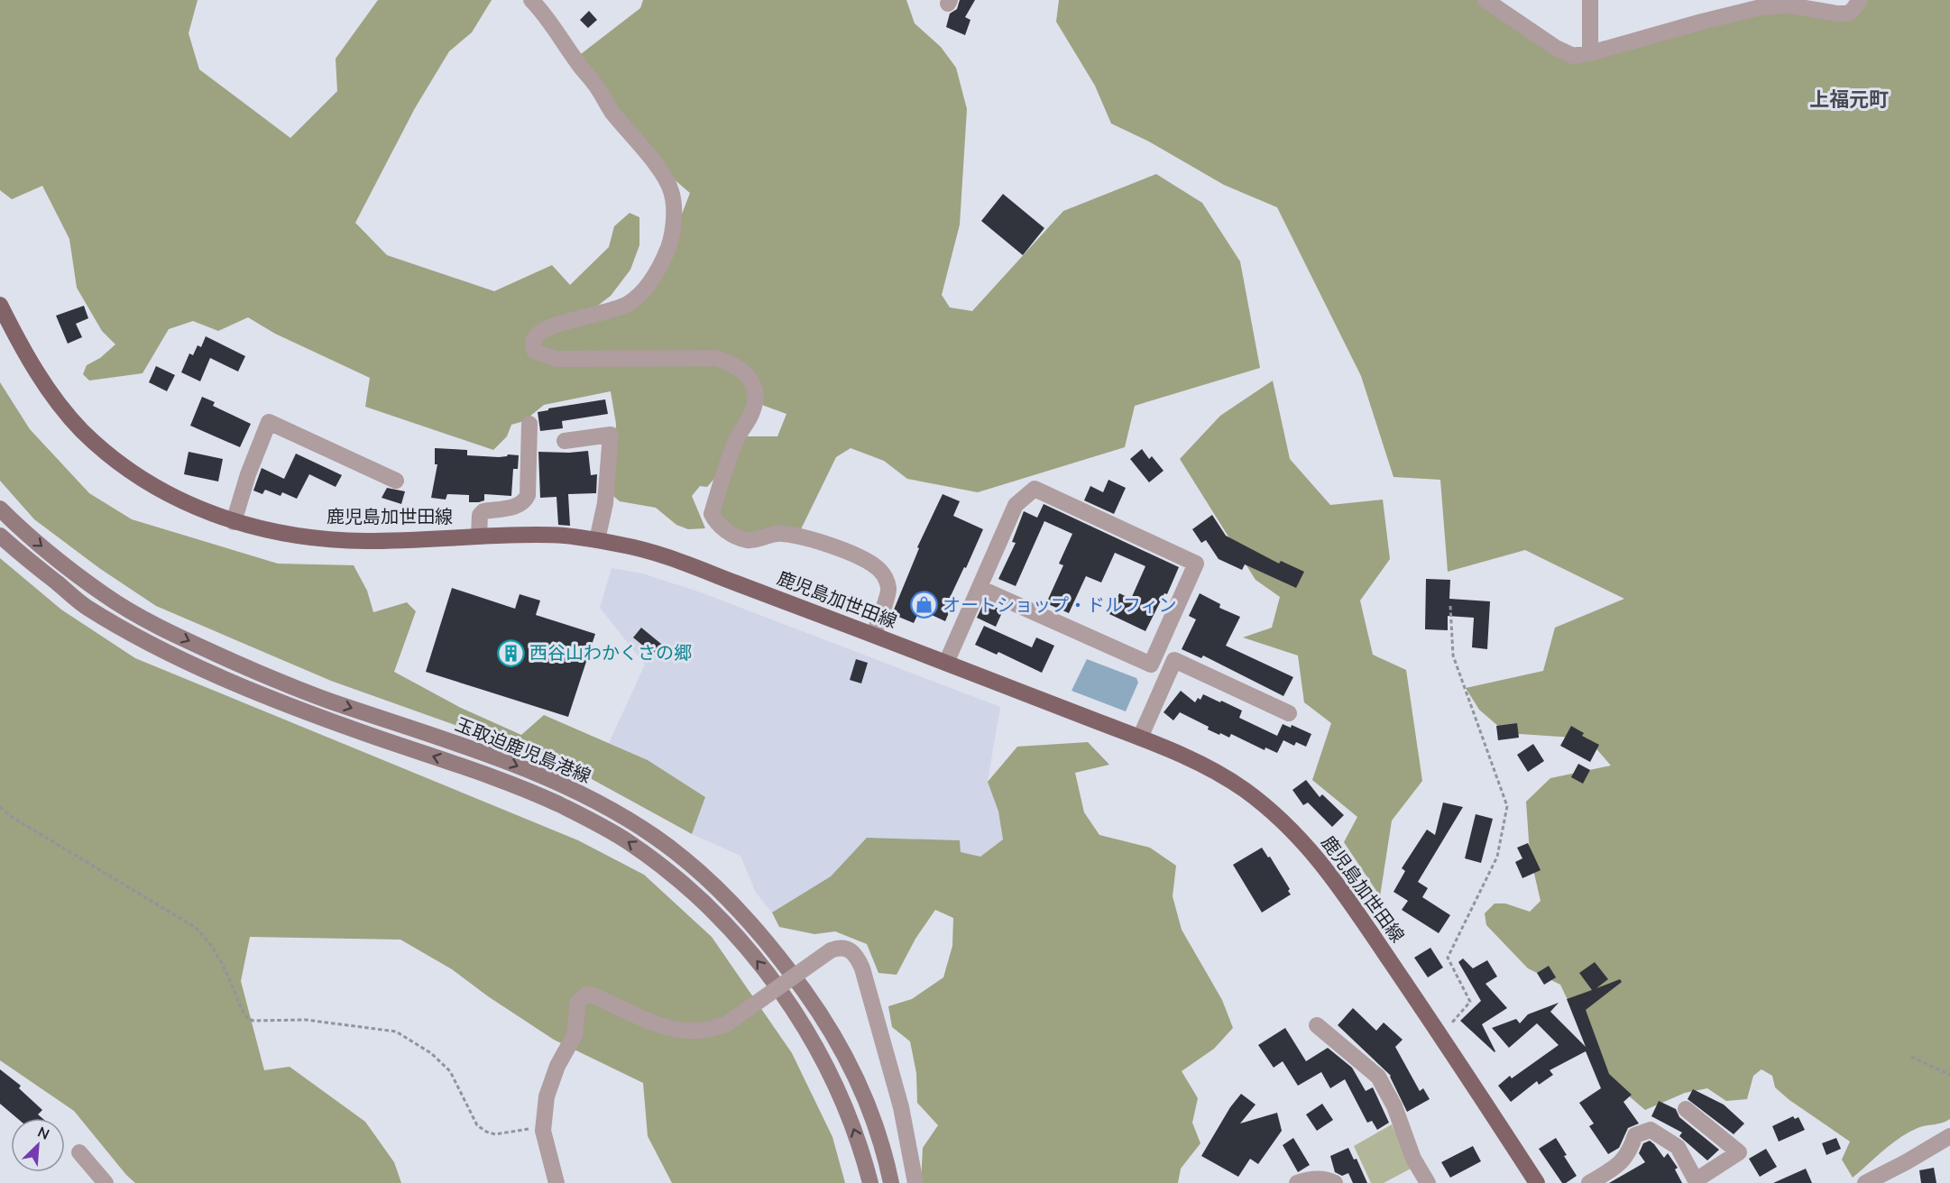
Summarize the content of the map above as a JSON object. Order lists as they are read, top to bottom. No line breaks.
{"streets":{"main road":["鹿児島加世田線","玉取迫鹿児島港線"]},"districts":["上福元町"],"places":{"shop":["オートショップ・ドルフィン"],"building":["西谷山わかくさの郷"]},"north":"top right"}
